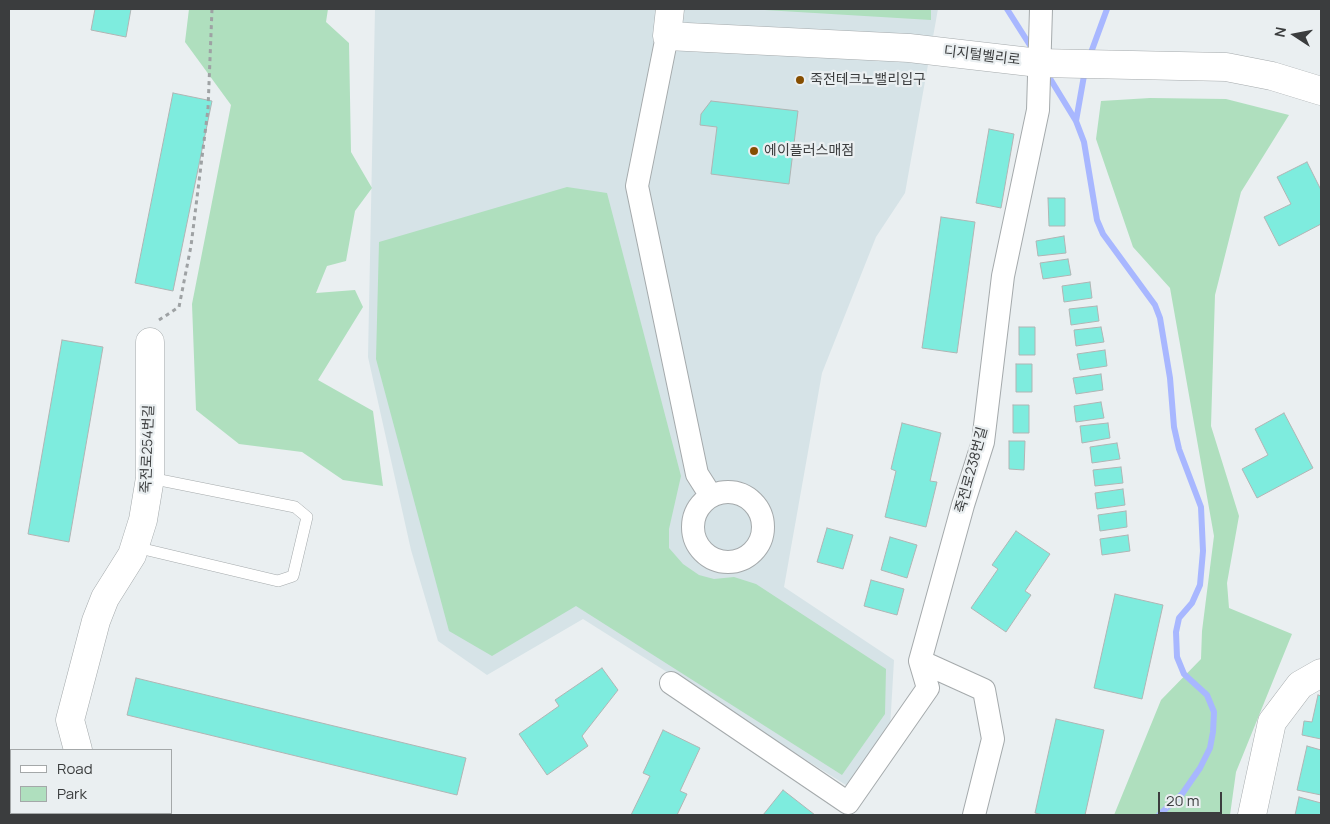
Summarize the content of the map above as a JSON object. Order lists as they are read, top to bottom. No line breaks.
{"streets":{"street":["디지털벨리로","죽전로254번길","죽전로238번길"]},"crossings":[["디지털벨리로","죽전로238번길"]],"places":["죽전테크노밸리입구","에이플러스매점"],"legend":["Road","Park"],"scale_bar":"20 m","north":"left"}
